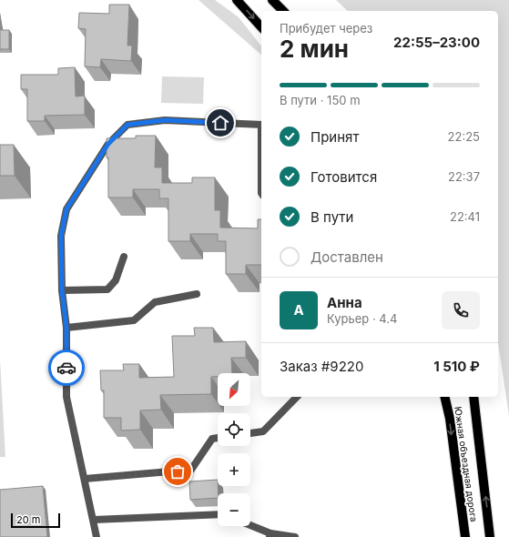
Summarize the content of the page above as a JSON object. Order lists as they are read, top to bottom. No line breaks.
{"streets":{"main road":["Южная объездная дорога"]},"scale_bar":"20 m","north":"bottom left","page":{"heading":["2 мин","Прибудет через","22:55–23:00"],"panel":["Анна","Курьер · 4.4","Заказ #9220","1 510 ₽"],"bar":"В пути · 150 m","list":[["Принят","22:25"],["Готовится","22:37"],["В пути","22:41"],"Доставлен"],"round":"А","map_buttons":["+","−"],"scale":"20 m"}}
